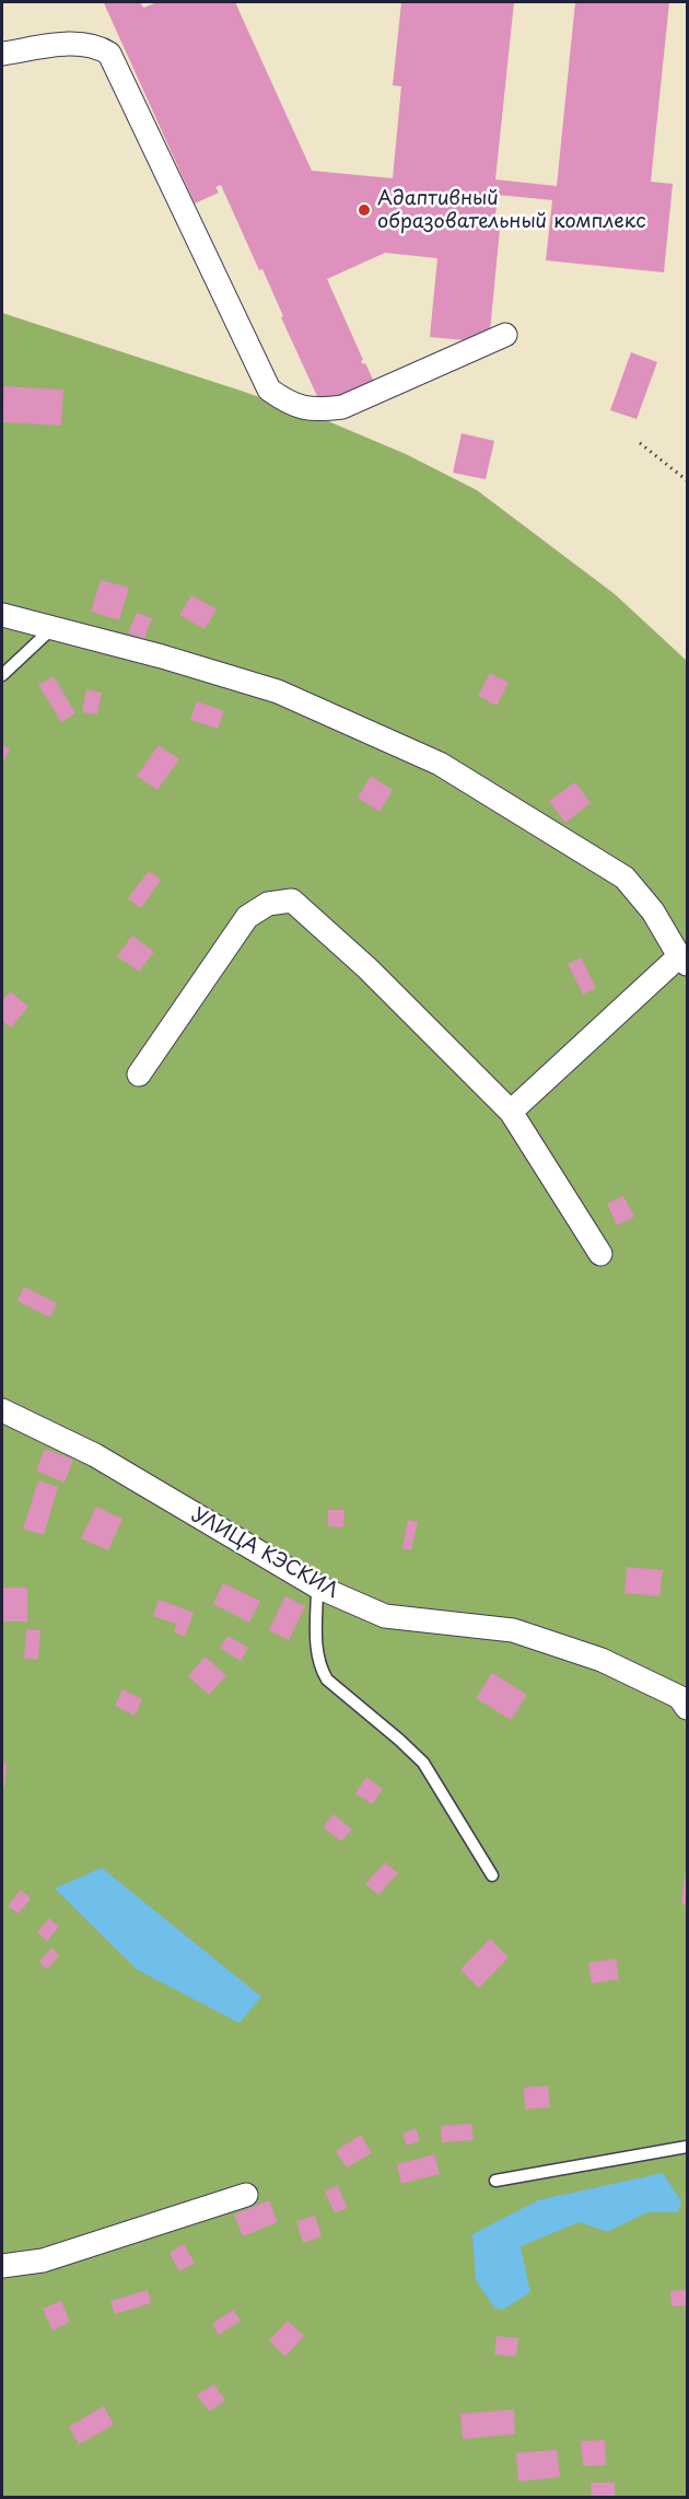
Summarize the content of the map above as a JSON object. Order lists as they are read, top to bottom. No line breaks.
{"streets":{"street":["УЛИЦА КЭСКИЛ"]},"places":["Адаптивный образовательный комплекс"]}
